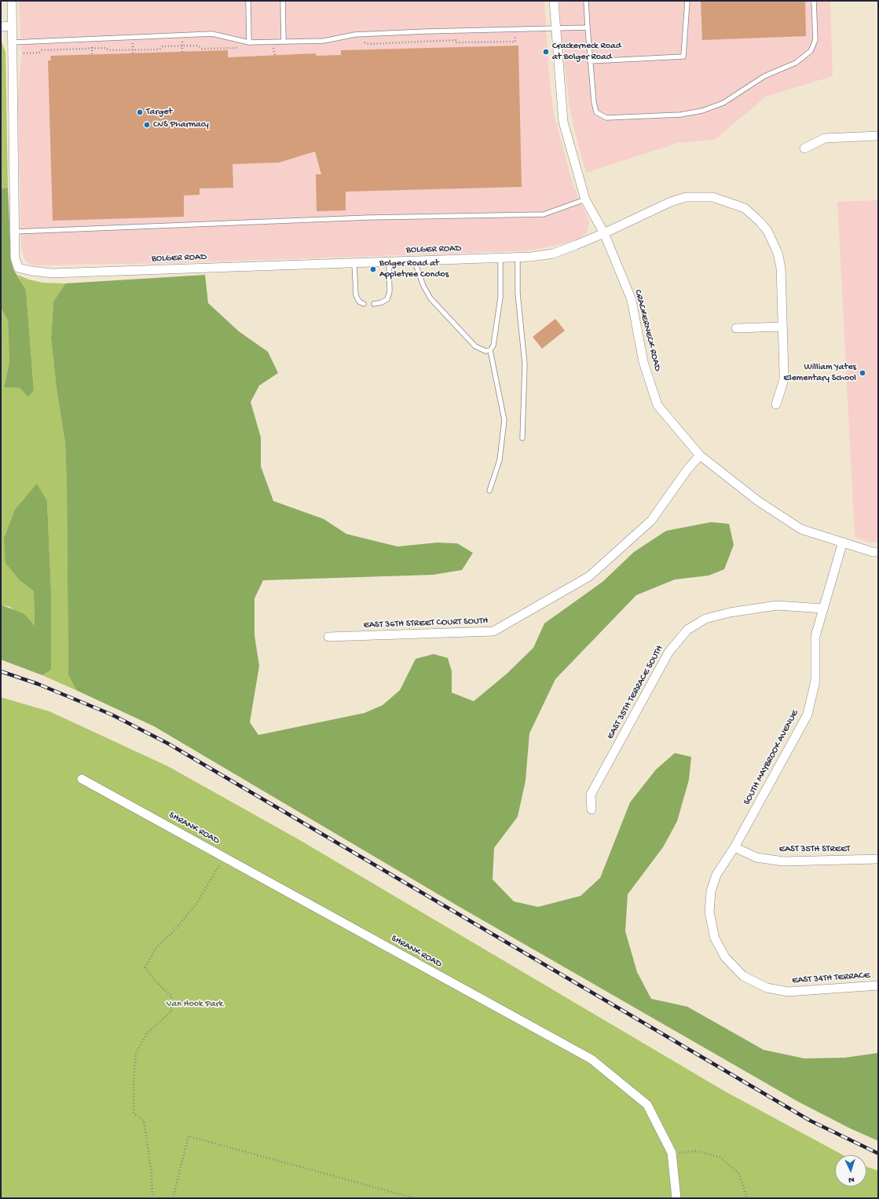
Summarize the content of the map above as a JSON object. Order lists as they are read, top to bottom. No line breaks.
{"streets":{"street":["BOLGER ROAD","CRACKERNECK ROAD","EAST 36TH STREET COURT SOUTH","EAST 35TH TERRACE SOUTH","SOUTH MAYBROOK AVENUE","SHRANK ROAD","EAST 35TH STREET","EAST 34TH TERRACE"]},"crossings":[["BOLGER ROAD","CRACKERNECK ROAD"],["CRACKERNECK ROAD","EAST 36TH STREET COURT SOUTH"],["CRACKERNECK ROAD","SOUTH MAYBROOK AVENUE"],["EAST 35TH TERRACE SOUTH","SOUTH MAYBROOK AVENUE"],["SOUTH MAYBROOK AVENUE","EAST 35TH STREET"],["SOUTH MAYBROOK AVENUE","EAST 34TH TERRACE"]],"parks":["Van Hook Park"],"places":["Crackerneck Road at Bolger Road","Target","CVS Pharmacy","Bolger Road at Appletree Condos","William Yates Elementary School"],"north":"bottom"}
